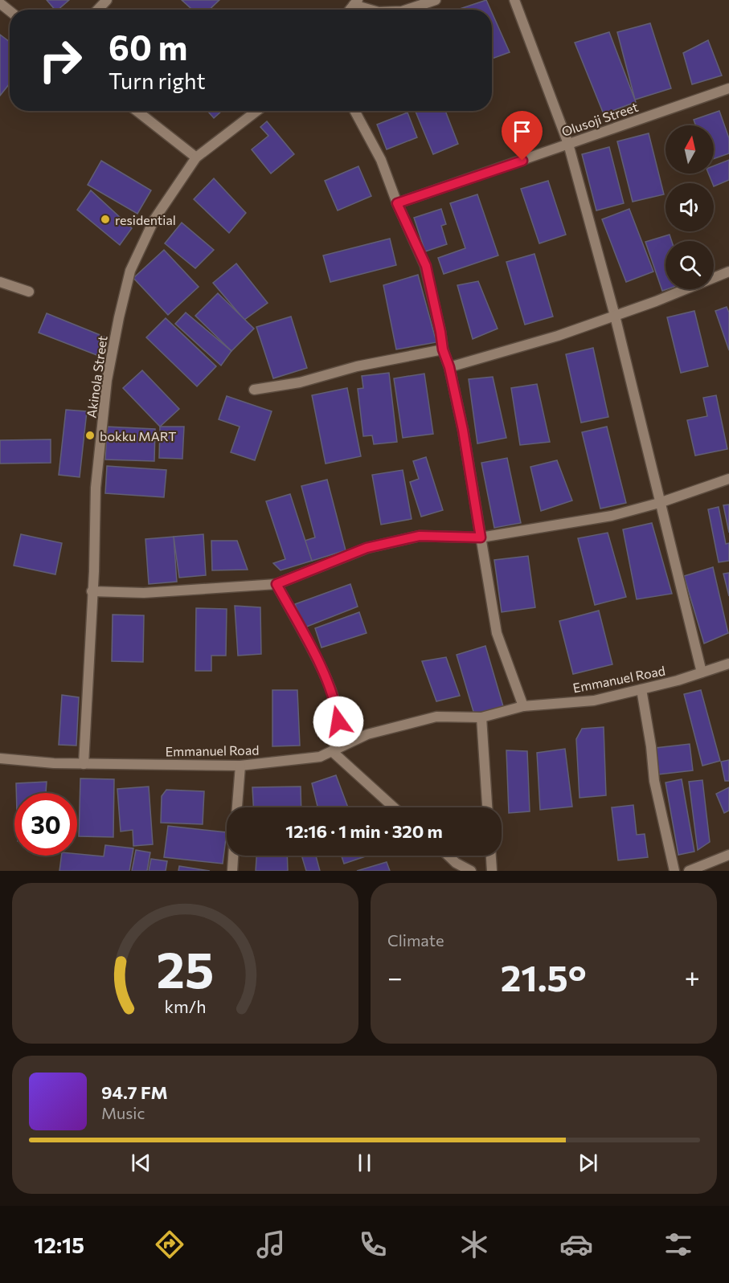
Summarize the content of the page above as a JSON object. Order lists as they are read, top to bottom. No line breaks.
{"streets":{"street":["Olusoji Street","Akinola Street","Emmanuel Road"]},"crossings":[["Akinola Street","Emmanuel Road"]],"places":["residential","bokku MART"],"north":"top","page":{"turn":["60 m","Turn right"],"limit":"30","trip":"12:16 · 1 min · 320 m","tile":"Climate","heat":["−","21.5°","+"],"song":["94.7 FM","Music"],"tabs":"12:15","gauge":["25","km/h"]}}
